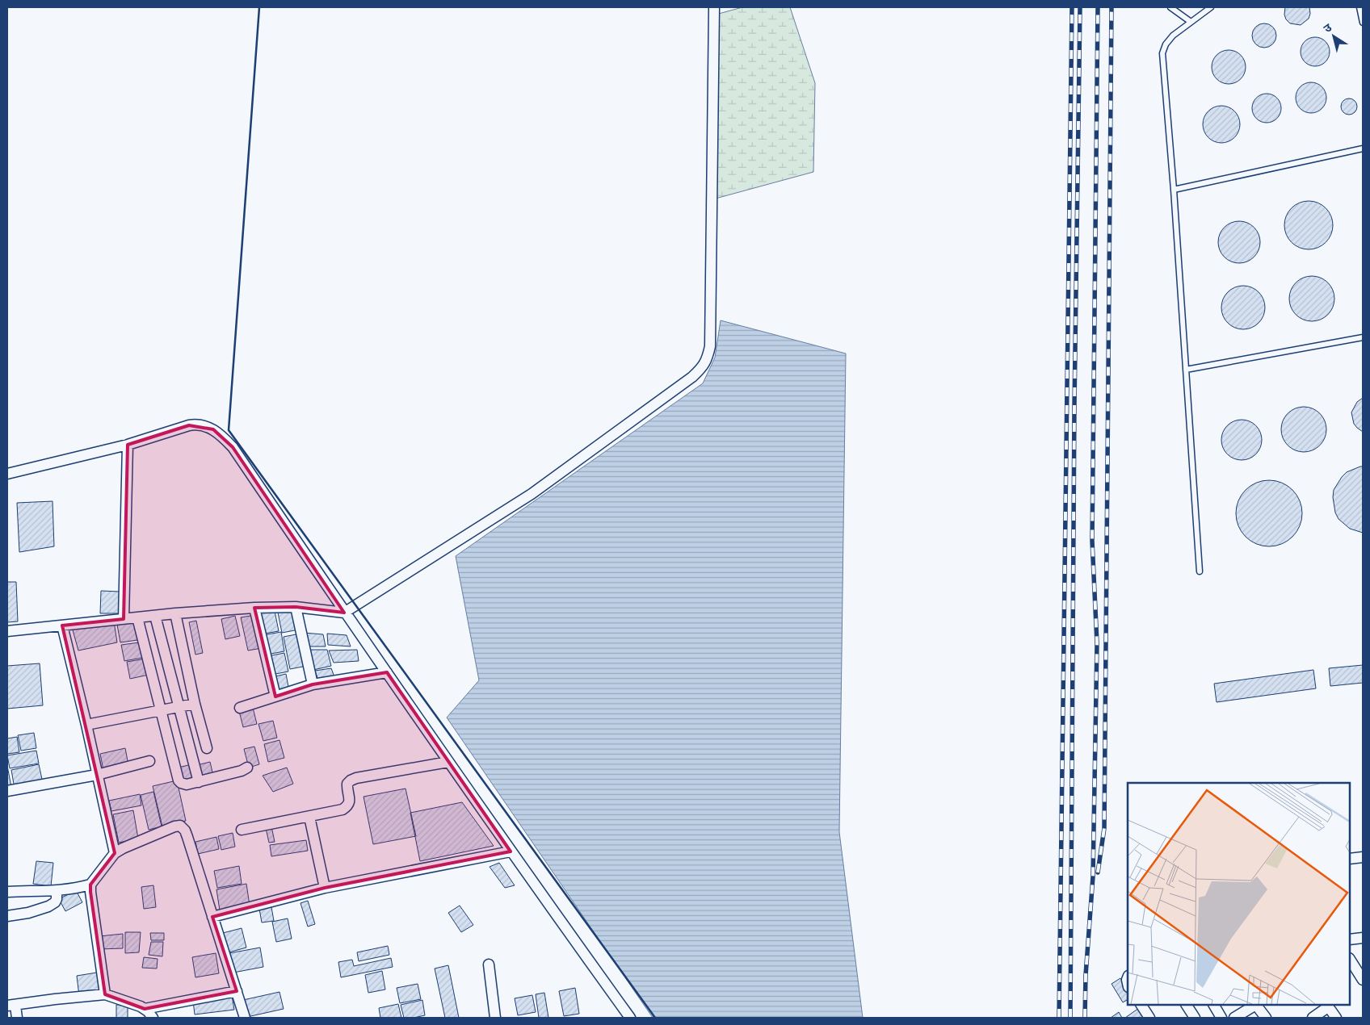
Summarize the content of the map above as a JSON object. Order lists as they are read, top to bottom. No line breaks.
{"north":"top left"}
